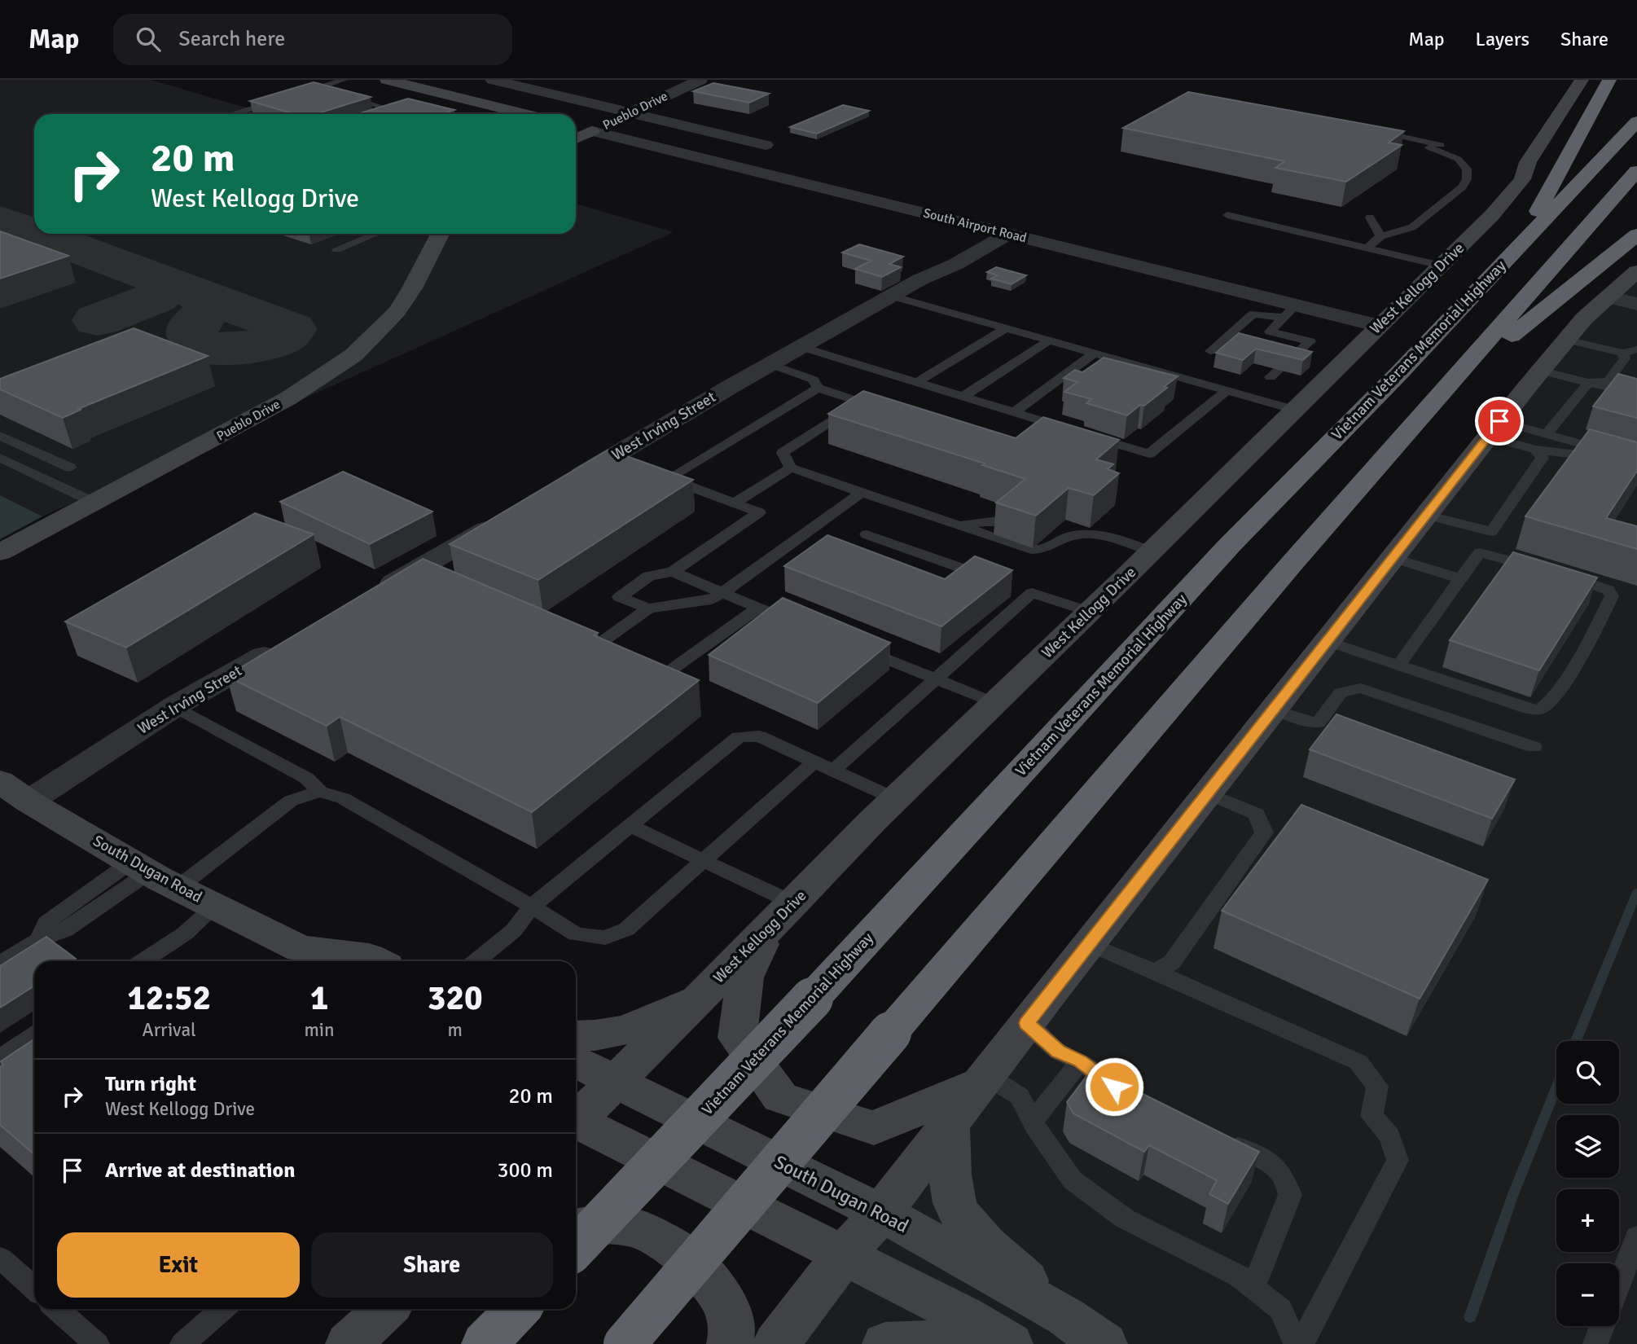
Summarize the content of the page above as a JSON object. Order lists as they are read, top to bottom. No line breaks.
{"streets":{"highway":["Vietnam Veterans Memorial Highway"],"main road":["Pueblo Drive","South Airport Road","West Kellogg Drive","South Dugan Road"],"street":["West Irving Street"]},"crossings":[["Pueblo Drive","South Airport Road"],["South Airport Road","West Kellogg Drive"],["South Airport Road","West Irving Street"],["West Kellogg Drive","South Dugan Road"],["West Irving Street","South Dugan Road"]],"page":{"header":"Map","search":"Search here","nav":["Map","Layers","Share"],"turn":["20 m","West Kellogg Drive"],"eta":["12:52","Arrival","1","min","320","m"],"map_buttons":["+","−"],"list":[{"name":"Turn right","note":"West Kellogg Drive","value":"20 m"},{"name":"Arrive at destination","value":"300 m"}],"buttons":["Exit","Share"]}}
